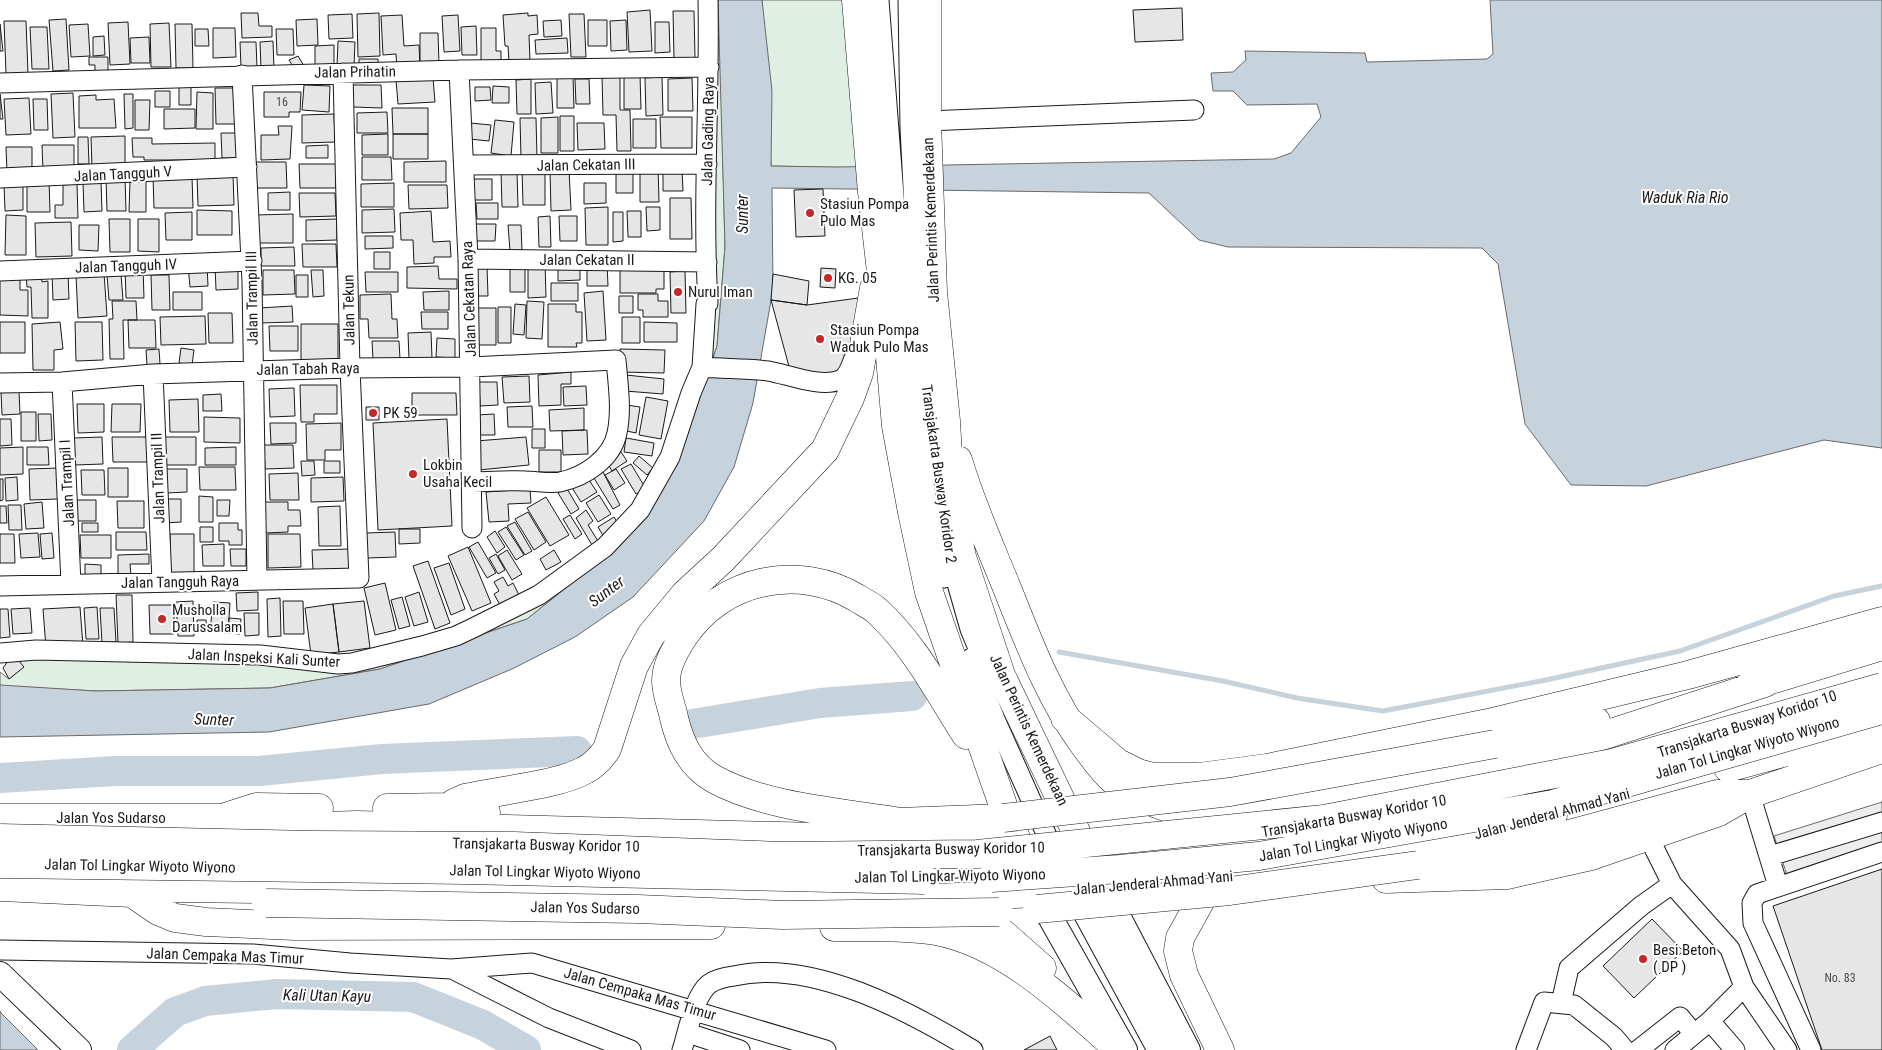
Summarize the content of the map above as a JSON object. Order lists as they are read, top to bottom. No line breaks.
{"streets":{"highway":["Jalan Perintis Kemerdekaan","Jalan Tol Lingkar Wiyoto Wiyono","Jalan Jenderal Ahmad Yani","Jalan Yos Sudarso"],"street":["Jalan Prihatin","Jalan Gading Raya","Jalan Cekatan III","Jalan Tangguh V","Jalan Cekatan II","Jalan Tangguh IV","Jalan Trampil III","Jalan Cekatan Raya","Jalan Tekun","Jalan Tabah Raya","Transjakarta Busway Koridor 2","Jalan Trampil II","Jalan Trampil I","Jalan Tangguh Raya","Jalan Inspeksi Kali Sunter","Transjakarta Busway Koridor 10","Jalan Cempaka Mas Timur"]},"crossings":[["Jalan Prihatin","Jalan Gading Raya"],["Jalan Prihatin","Jalan Trampil III"],["Jalan Prihatin","Jalan Cekatan Raya"],["Jalan Prihatin","Jalan Tekun"],["Jalan Gading Raya","Jalan Cekatan III"],["Jalan Gading Raya","Jalan Cekatan II"],["Jalan Gading Raya","Jalan Inspeksi Kali Sunter"],["Jalan Cekatan III","Jalan Cekatan Raya"],["Jalan Tangguh V","Jalan Trampil III"],["Jalan Perintis Kemerdekaan","Transjakarta Busway Koridor 2"],["Jalan Perintis Kemerdekaan","Transjakarta Busway Koridor 10"],["Jalan Perintis Kemerdekaan","Jalan Jenderal Ahmad Yani"],["Jalan Perintis Kemerdekaan","Jalan Yos Sudarso"],["Jalan Cekatan II","Jalan Cekatan Raya"],["Jalan Cekatan II","Jalan Inspeksi Kali Sunter"],["Jalan Tangguh IV","Jalan Trampil III"],["Jalan Trampil III","Jalan Tabah Raya"],["Jalan Trampil III","Jalan Tangguh Raya"],["Jalan Cekatan Raya","Jalan Tabah Raya"],["Jalan Tekun","Jalan Tabah Raya"],["Jalan Tekun","Jalan Tangguh Raya"],["Jalan Tabah Raya","Jalan Trampil II"],["Jalan Tabah Raya","Jalan Trampil I"],["Jalan Trampil II","Jalan Tangguh Raya"],["Jalan Trampil I","Jalan Tangguh Raya"],["Transjakarta Busway Koridor 10","Jalan Jenderal Ahmad Yani"],["Transjakarta Busway Koridor 10","Jalan Yos Sudarso"],["Jalan Jenderal Ahmad Yani","Jalan Yos Sudarso"]],"water":["Waduk Ria Rio","Sunter","Kali Utan Kayu"],"places":["Stasiun Pompa Pulo Mas","KG. 05","Nurul Iman","Stasiun Pompa Waduk Pulo Mas","PK 59","Lokbin Usaha Kecil","Musholla Darussalam","Besi Beton ( DP )"],"house_numbers":["16","No. 83"]}
